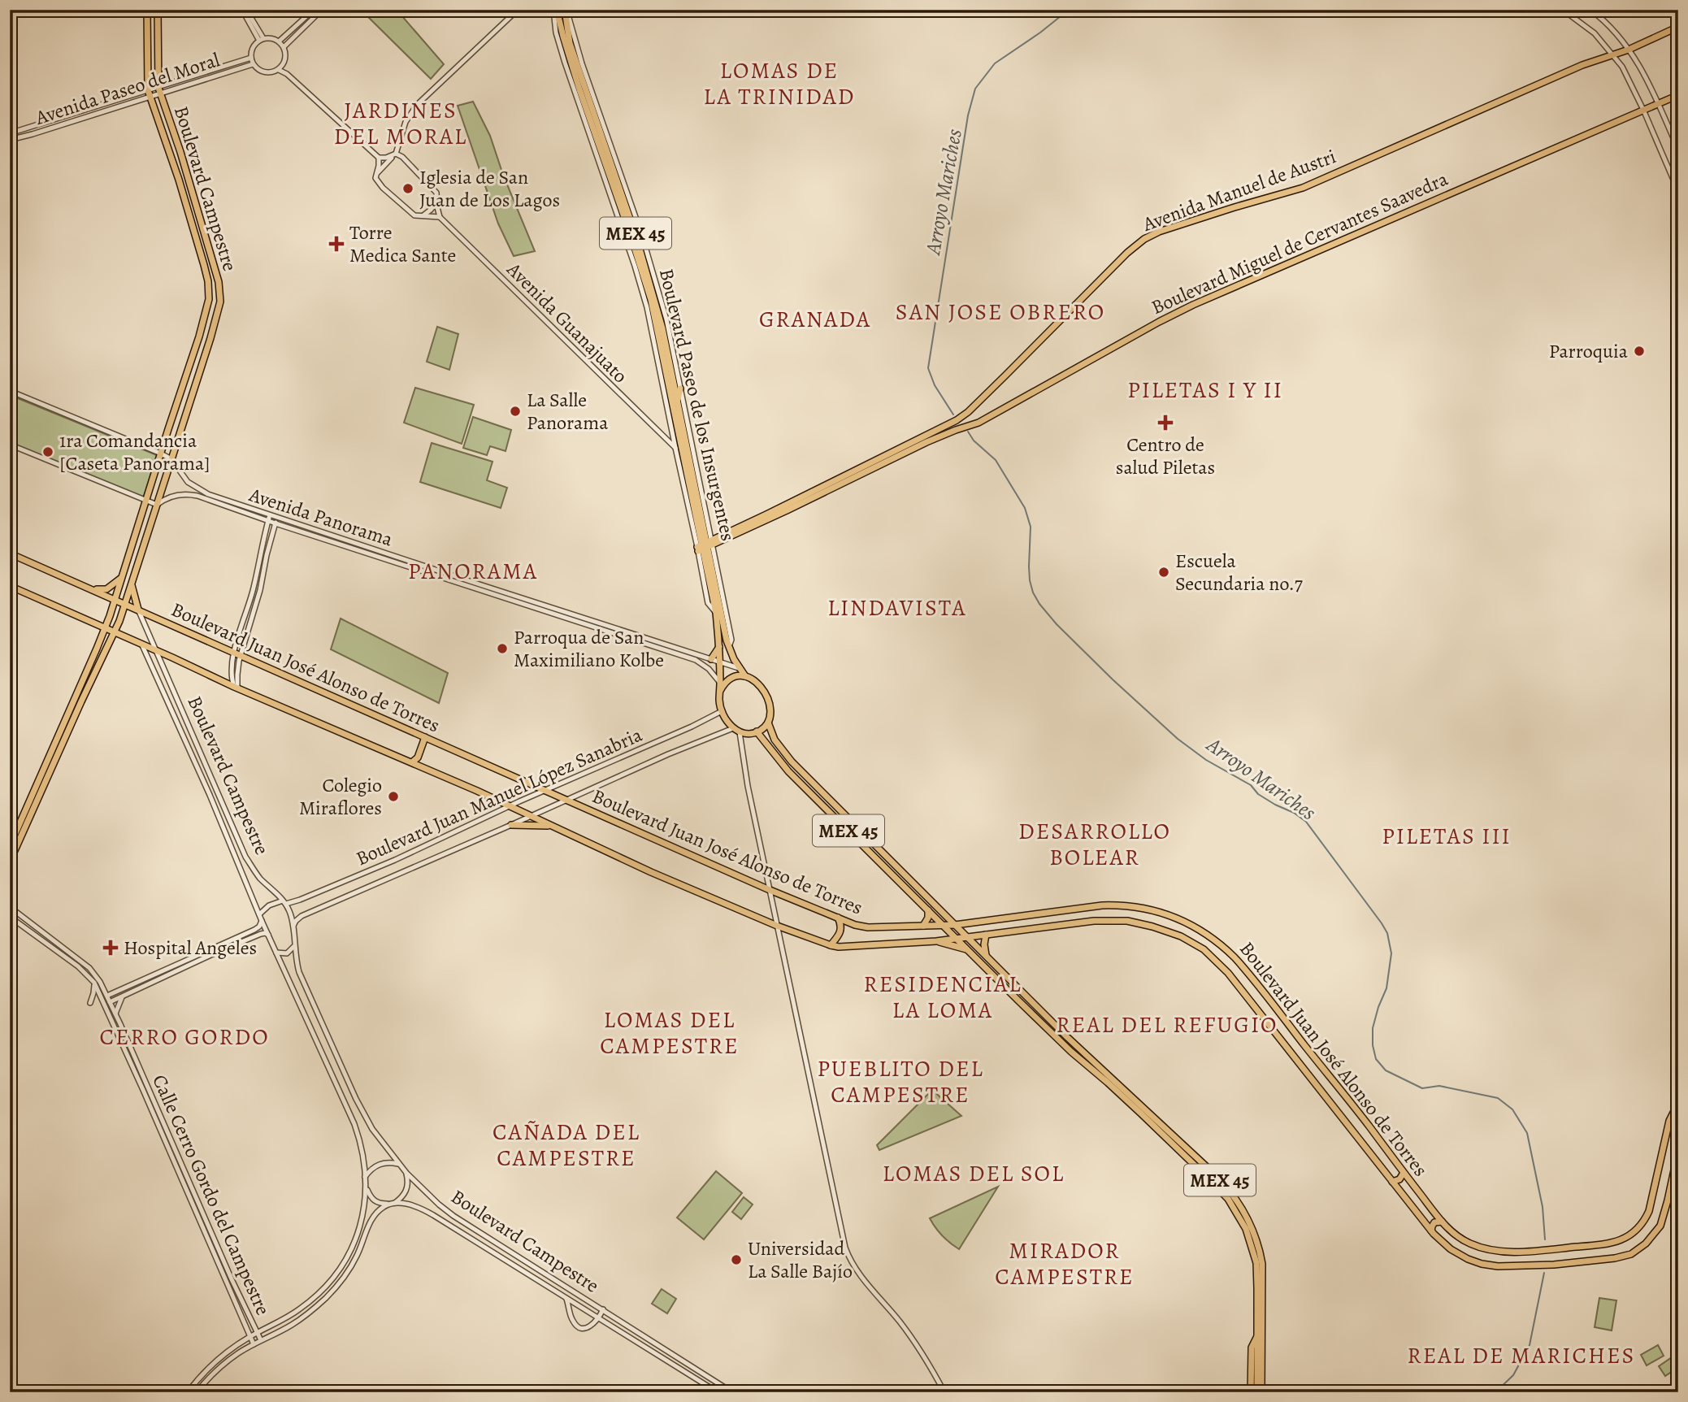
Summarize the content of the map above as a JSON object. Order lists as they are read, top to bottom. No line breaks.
{"streets":{"main road":["Boulevard Campestre","Avenida Manuel de Austri","MEX 45","Boulevard Miguel de Cervantes Saavedra","Boulevard Paseo de los Insurgentes","Boulevard Juan José Alonso de Torres"],"street":["Avenida Paseo del Moral","Avenida Guanajuato","Avenida Panorama","Boulevard Juan Manuel López Sanabria","Calle Cerro Gordo del Campestre"]},"crossings":[["Avenida Paseo del Moral","Boulevard Campestre"],["Boulevard Campestre","Avenida Panorama"],["Boulevard Campestre","Boulevard Juan José Alonso de Torres"],["Boulevard Campestre","Boulevard Juan Manuel López Sanabria"],["Boulevard Campestre","Calle Cerro Gordo del Campestre"],["MEX 45","Boulevard Paseo de los Insurgentes"],["MEX 45","Boulevard Juan José Alonso de Torres"],["MEX 45","Boulevard Juan Manuel López Sanabria"],["Boulevard Miguel de Cervantes Saavedra","Boulevard Paseo de los Insurgentes"],["Avenida Guanajuato","Boulevard Paseo de los Insurgentes"],["Boulevard Paseo de los Insurgentes","Avenida Panorama"],["Boulevard Paseo de los Insurgentes","Boulevard Juan Manuel López Sanabria"],["Boulevard Juan José Alonso de Torres","Boulevard Juan Manuel López Sanabria"]],"districts":["LOMAS DE LA TRINIDAD","JARDINES DEL MORAL","SAN JOSE OBRERO","GRANADA","PILETAS I Y II","PANORAMA","LINDAVISTA","DESARROLLO BOLEAR","PILETAS III","RESIDENCIAL LA LOMA","LOMAS DEL CAMPESTRE","REAL DEL REFUGIO","CERRO GORDO","PUEBLITO DEL CAMPESTRE","CAÑADA DEL CAMPESTRE","LOMAS DEL SOL","MIRADOR CAMPESTRE","REAL DE MARICHES"],"water":["Arroyo Mariches"],"places":{"other":["Iglesia de San Juan de Los Lagos","Parroquia","La Salle Panorama","1ra Comandancia [Caseta Panorama]","Escuela Secundaria no.7","Parroqua de San Maximiliano Kolbe","Colegio Miraflores","Universidad La Salle Bajío"],"health":["Torre Medica Sante","Centro de salud Piletas","Hospital Angeles"]}}
